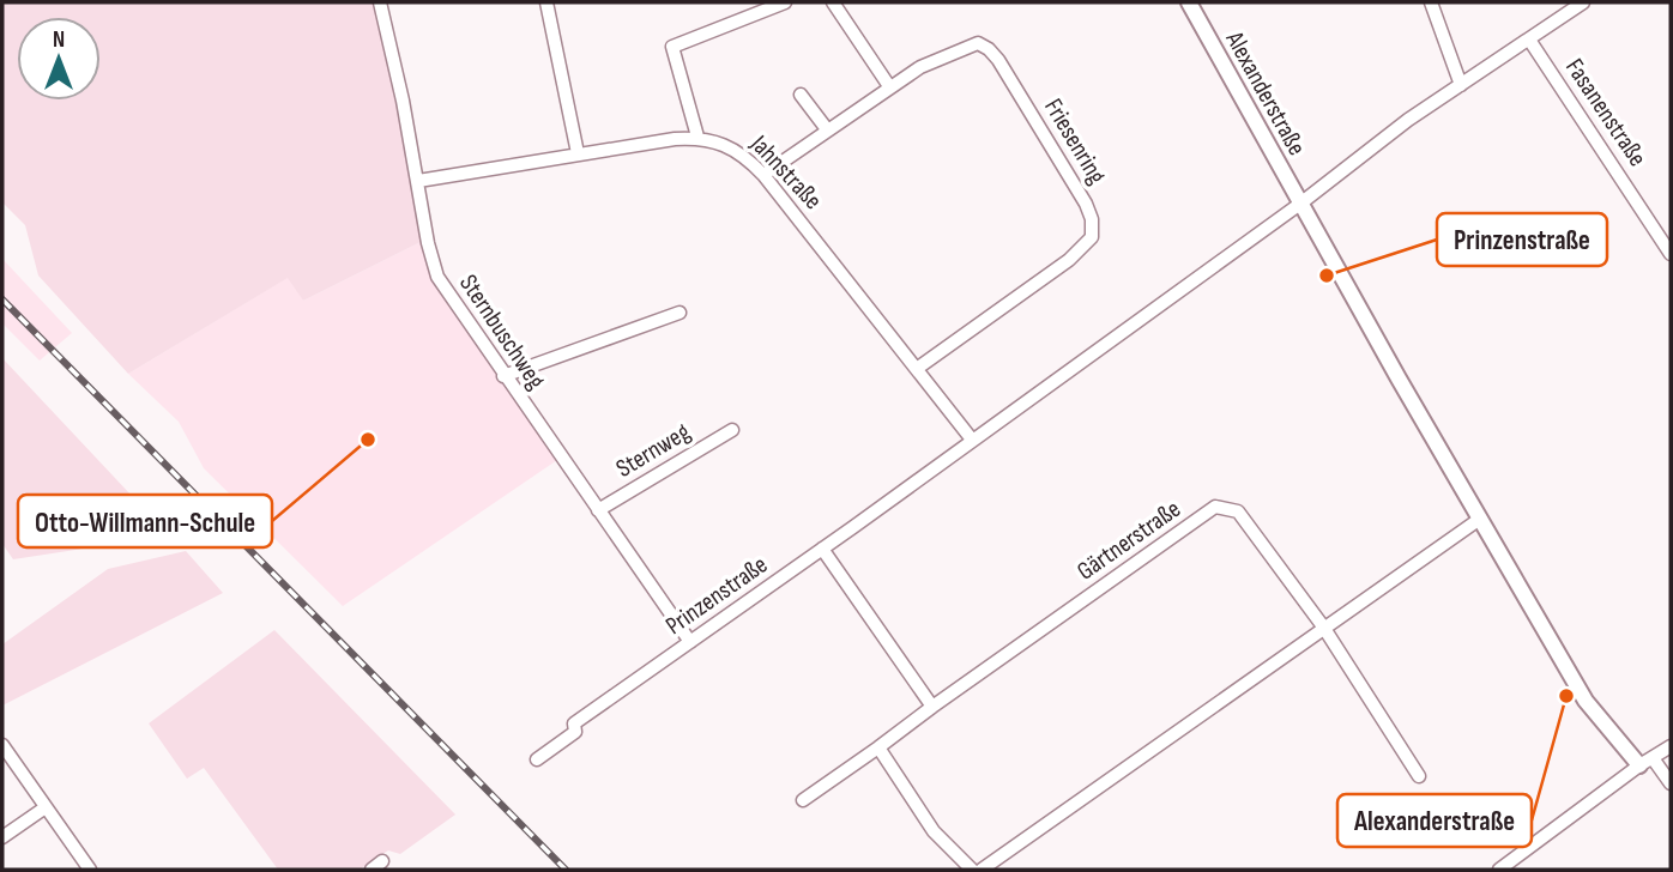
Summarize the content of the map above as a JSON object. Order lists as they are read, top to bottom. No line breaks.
{"streets":{"street":["Alexanderstraße","Fasanenstraße","Friesenring","Jahnstraße","Sternbuschweg","Sternweg","Gärtnerstraße","Prinzenstraße"]},"crossings":[["Alexanderstraße","Prinzenstraße"],["Fasanenstraße","Prinzenstraße"],["Friesenring","Jahnstraße"],["Jahnstraße","Sternbuschweg"],["Jahnstraße","Prinzenstraße"],["Sternbuschweg","Sternweg"],["Sternbuschweg","Prinzenstraße"]],"places":["Prinzenstraße","Otto-Willmann-Schule","Alexanderstraße"],"north":"top"}
